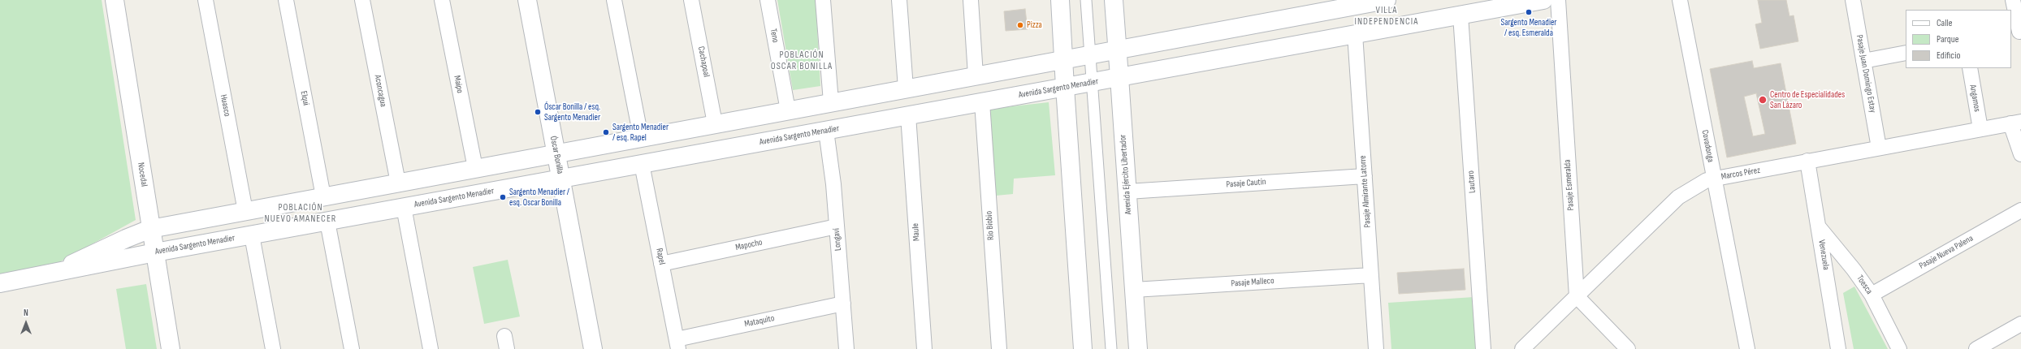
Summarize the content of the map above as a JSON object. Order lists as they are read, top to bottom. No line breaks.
{"streets":{"main road":["Avenida Sargento Menadier","Óscar Bonilla","Nocedal","Avenida Ejército Libertador"],"street":["Teno","Cachapoal","Pasaje Juan Domingo Estay","Maipo","Aconcagua","Elqui","Angamos","Huasco","Covadonga","Marcos Pérez","Lautaro","Pasaje Cautín","Pasaje Esmeralda","Pasaje Almirante Latorre","Río Bíobio","Maule","Longaví","Mapocho","Pasaje Nueva Palena","Venezuela","Rapel","Pasaje Malleco","Toesca","Mataquito"]},"crossings":[["Teno","Avenida Sargento Menadier"],["Cachapoal","Avenida Sargento Menadier"],["Pasaje Juan Domingo Estay","Marcos Pérez"],["Maipo","Avenida Sargento Menadier"],["Avenida Sargento Menadier","Aconcagua"],["Avenida Sargento Menadier","Elqui"],["Avenida Sargento Menadier","Huasco"],["Avenida Sargento Menadier","Óscar Bonilla"],["Avenida Sargento Menadier","Nocedal"],["Avenida Sargento Menadier","Avenida Ejército Libertador"],["Avenida Sargento Menadier","Lautaro"],["Avenida Sargento Menadier","Pasaje Almirante Latorre"],["Avenida Sargento Menadier","Río Bíobio"],["Avenida Sargento Menadier","Maule"],["Avenida Sargento Menadier","Longaví"],["Avenida Sargento Menadier","Rapel"],["Angamos","Marcos Pérez"],["Covadonga","Marcos Pérez"],["Marcos Pérez","Pasaje Esmeralda"],["Marcos Pérez","Venezuela"],["Avenida Ejército Libertador","Pasaje Cautín"],["Avenida Ejército Libertador","Pasaje Malleco"],["Pasaje Cautín","Pasaje Almirante Latorre"],["Pasaje Almirante Latorre","Pasaje Malleco"],["Longaví","Mapocho"],["Longaví","Mataquito"],["Mapocho","Rapel"],["Pasaje Nueva Palena","Toesca"],["Venezuela","Toesca"],["Rapel","Mataquito"]],"districts":["VILLA INDEPENDENCIA","POBLACIÓN OSCAR BONILLA","POBLACIÓN NUEVO AMANECER"],"places":["Sargento Menadier / esq. Esmeralda","Pizza","Centro de Especialidades San Lázaro","Óscar Bonilla / esq. Sargento Menadier","Sargento Menadier / esq. Rapel","Sargento Menadier / esq. Oscar Bonilla"],"legend":["Calle","Parque","Edificio"],"north":"top"}
